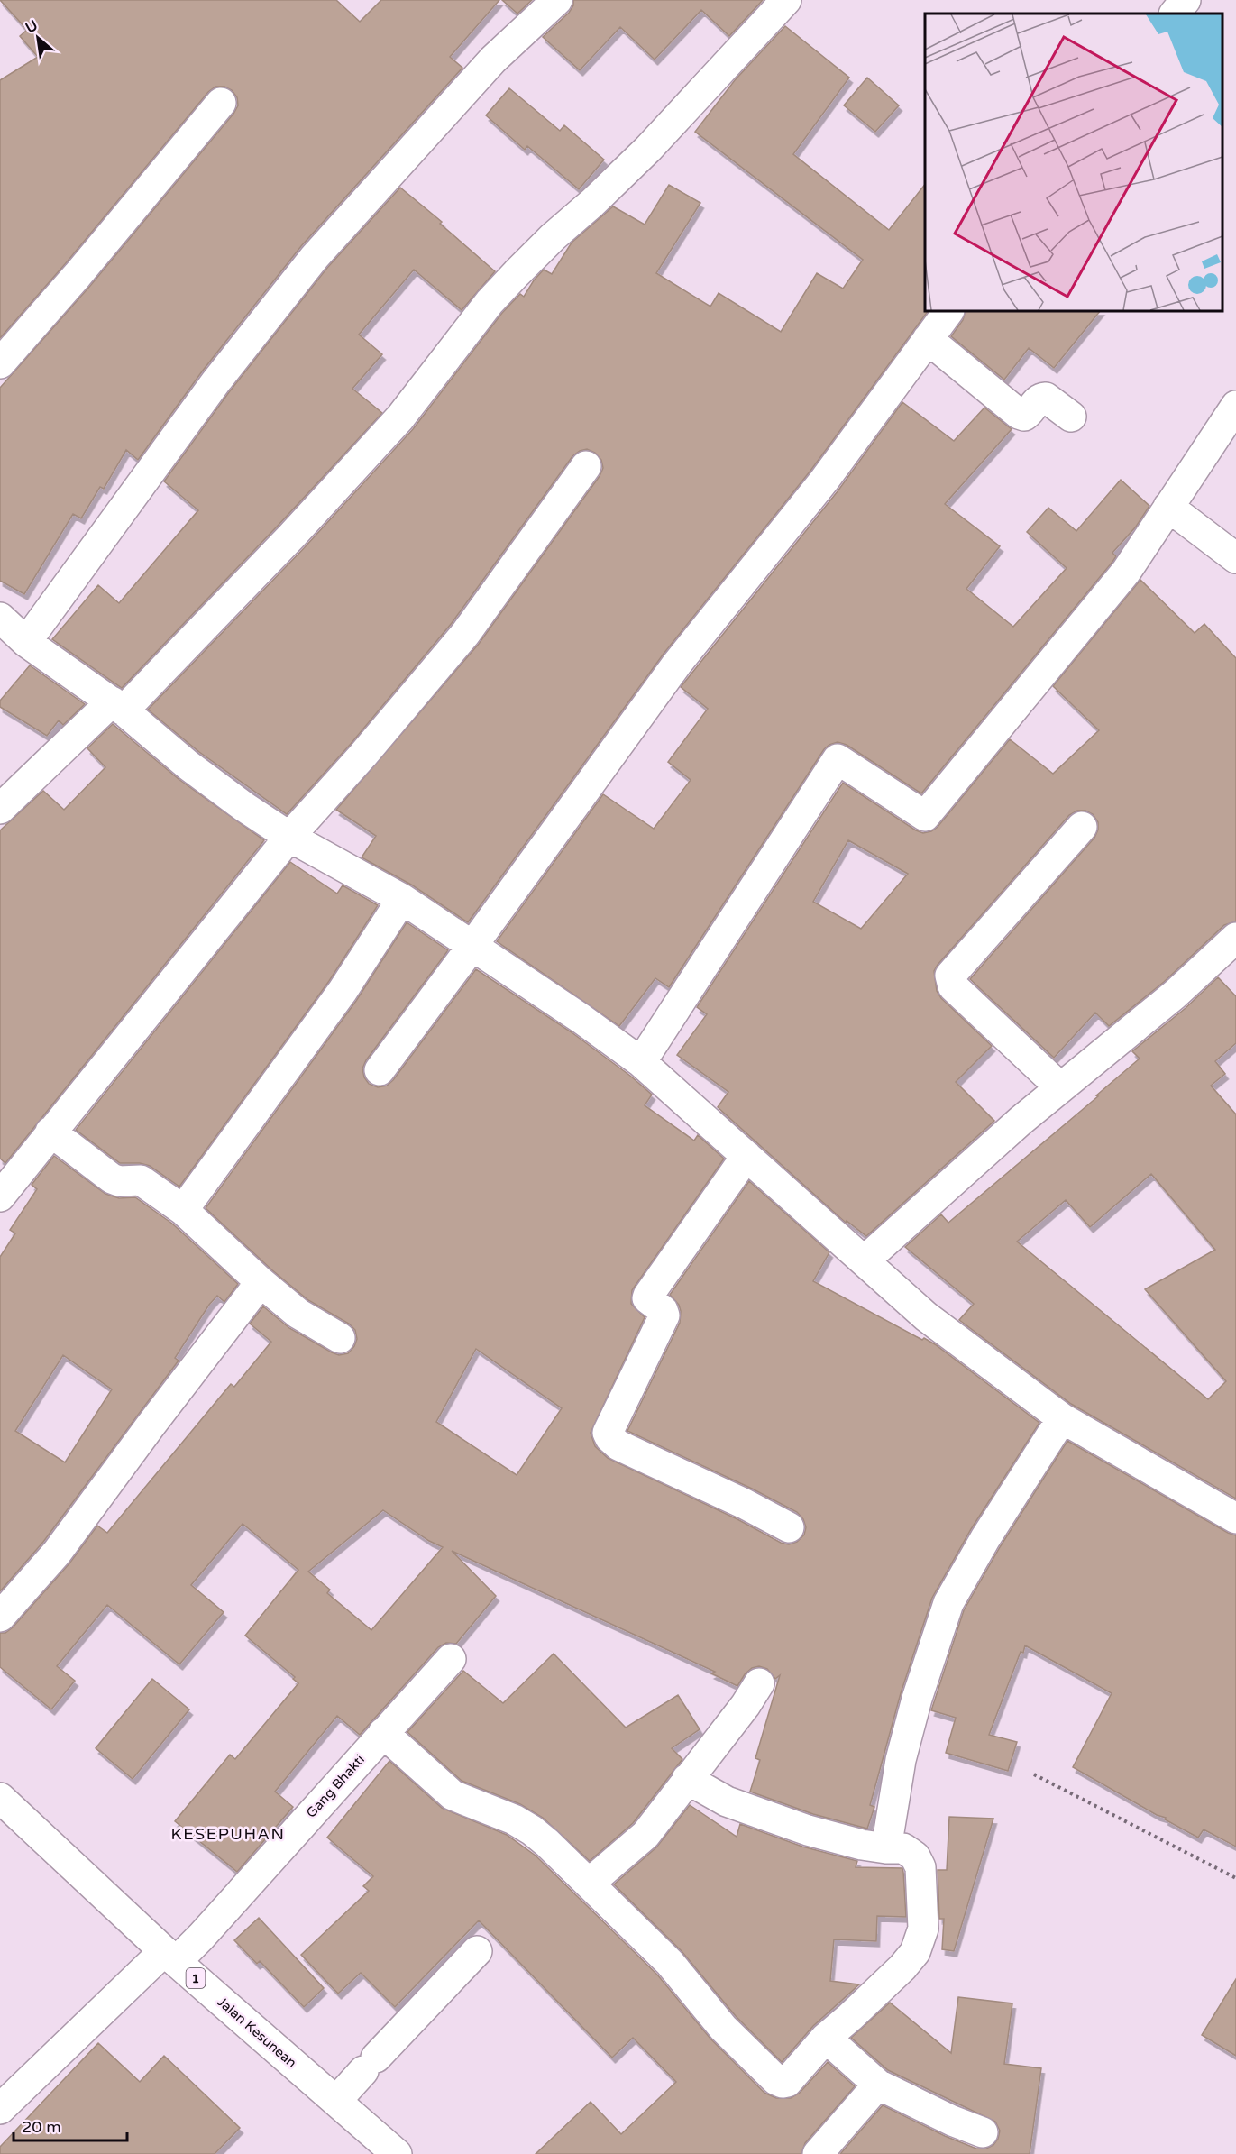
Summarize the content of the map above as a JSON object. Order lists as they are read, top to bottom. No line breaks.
{"streets":{"main road":["Gang Bhakti","1","Jalan Kesunean"]},"crossings":[["Gang Bhakti","Jalan Kesunean"]],"districts":["KESEPUHAN"],"scale_bar":"20 m","north":"top left"}
